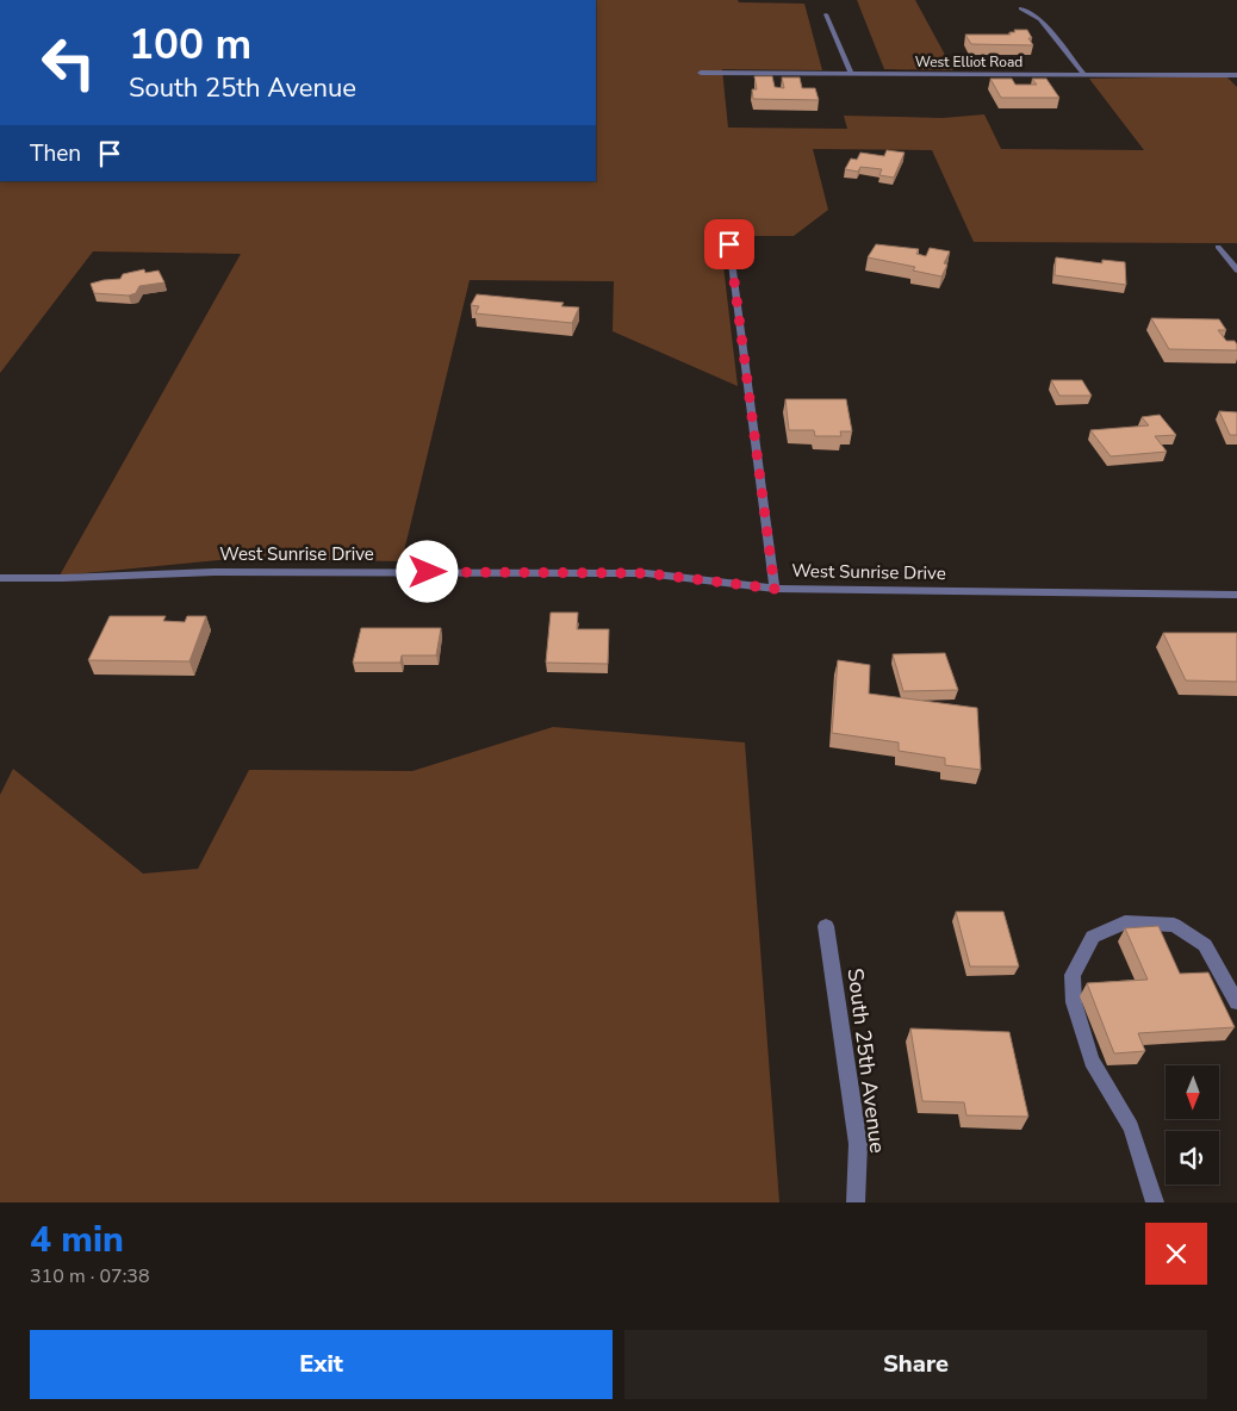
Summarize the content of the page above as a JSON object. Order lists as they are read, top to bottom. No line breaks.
{"streets":{"street":["West Elliot Road","West Sunrise Drive","South 25th Avenue"]},"north":"bottom","page":{"turn":["100 m","South 25th Avenue"],"then":"Then","heading":["4 min","310 m · 07:38"],"buttons":["Exit","Share"]}}
